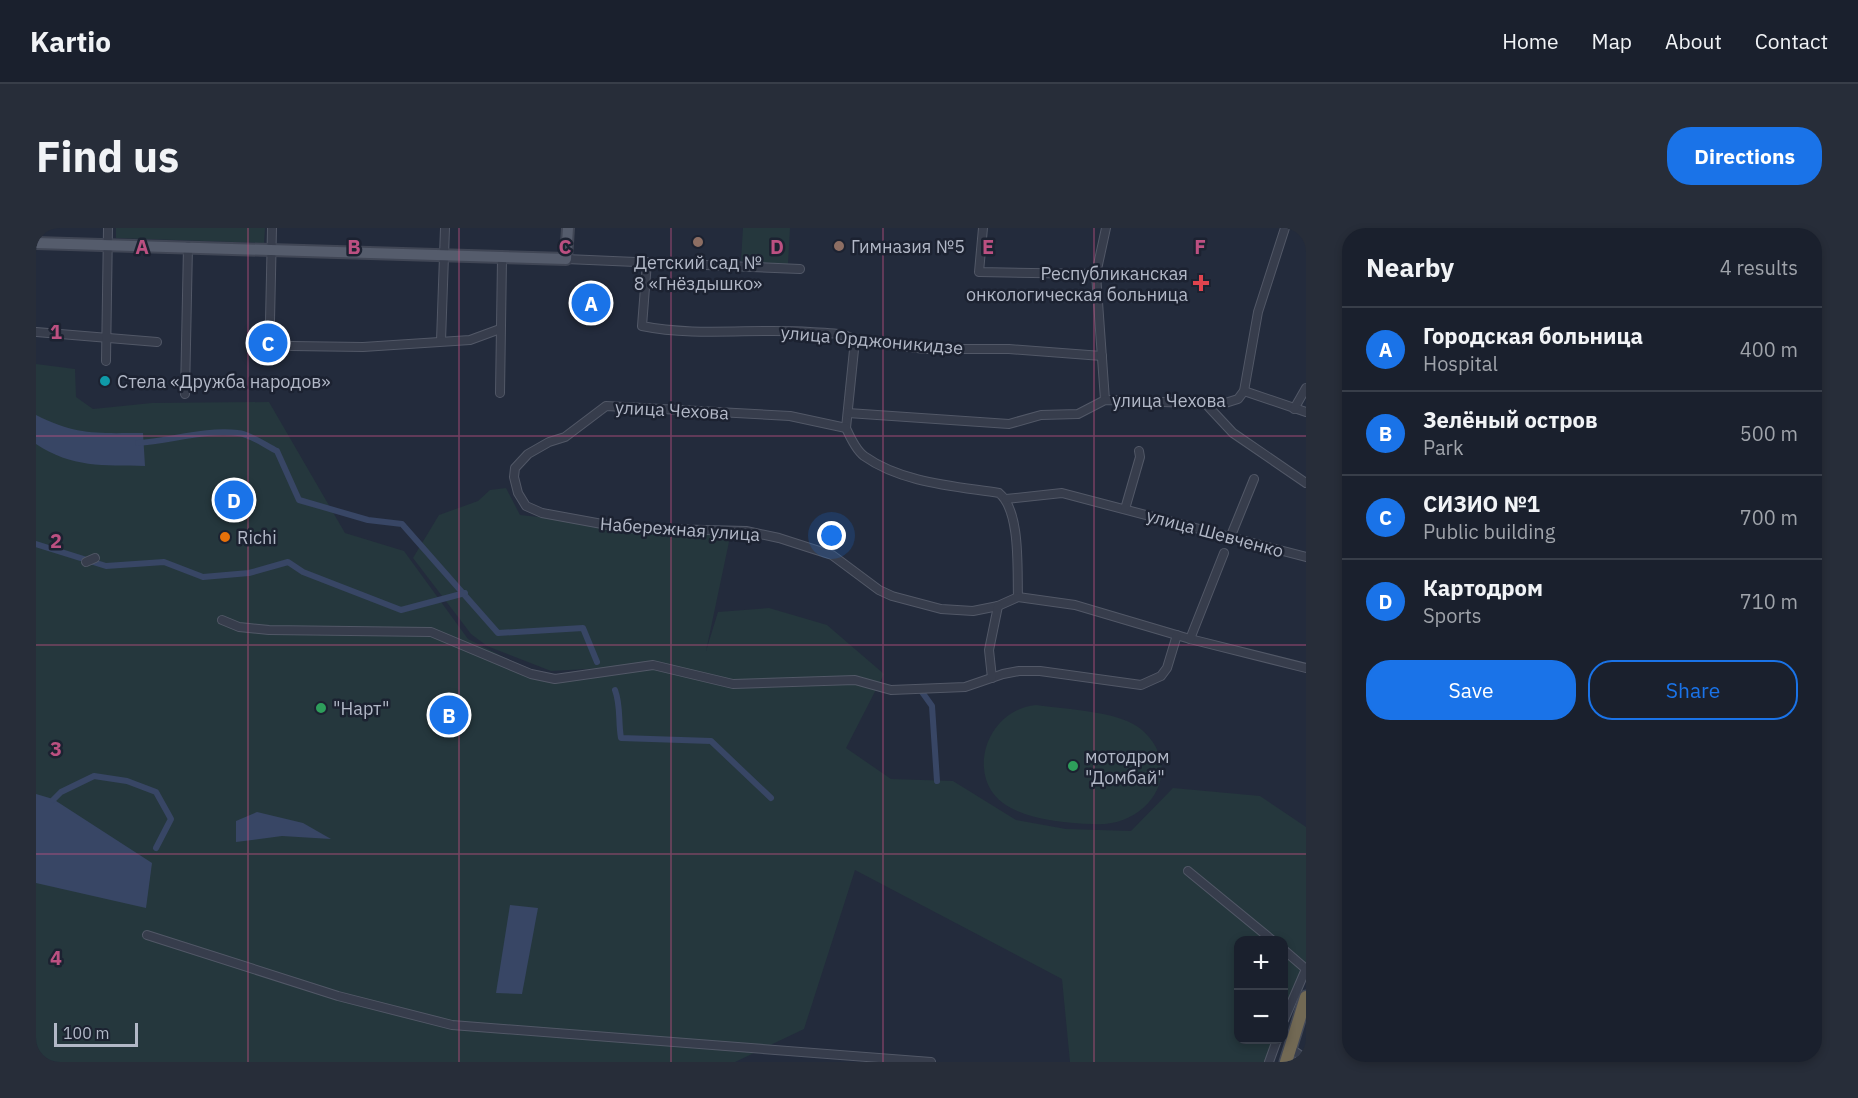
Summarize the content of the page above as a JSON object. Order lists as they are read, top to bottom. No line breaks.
{"streets":{"street":["улица Орджоникидзе","улица Чехова","Набережная улица","улица Шевченко"]},"crossings":[["улица Чехова","Набережная улица"]],"places":{"other":["Детский сад № 8 «Гнёздышко»","Гимназия №5","Стела «Дружба народов»","Richi","\"Нарт\"","мотодром \"Домбай\""],"health":["Республиканская онкологическая больница"]},"scale_bar":"100 m","page":{"header":"Kartio","nav":["Home","Map","About","Contact"],"buttons":["Directions",["Save","Share"]],"title":"Find us","heading":["Nearby","4 results"],"pins":["A","C","D","B"],"list":[{"mark":"A","name":"Городская больница","note":"Hospital","value":"400 m"},{"mark":"B","name":"Зелёный остров","note":"Park","value":"500 m"},{"mark":"C","name":"СИЗИО №1","note":"Public building","value":"700 m"},{"mark":"D","name":"Картодром","note":"Sports","value":"710 m"}],"map_buttons":["+","−"],"scale":"100 m"},"grid":{"columns":["A","B","C","D","E","F"],"rows":["1","2","3","4"]}}
